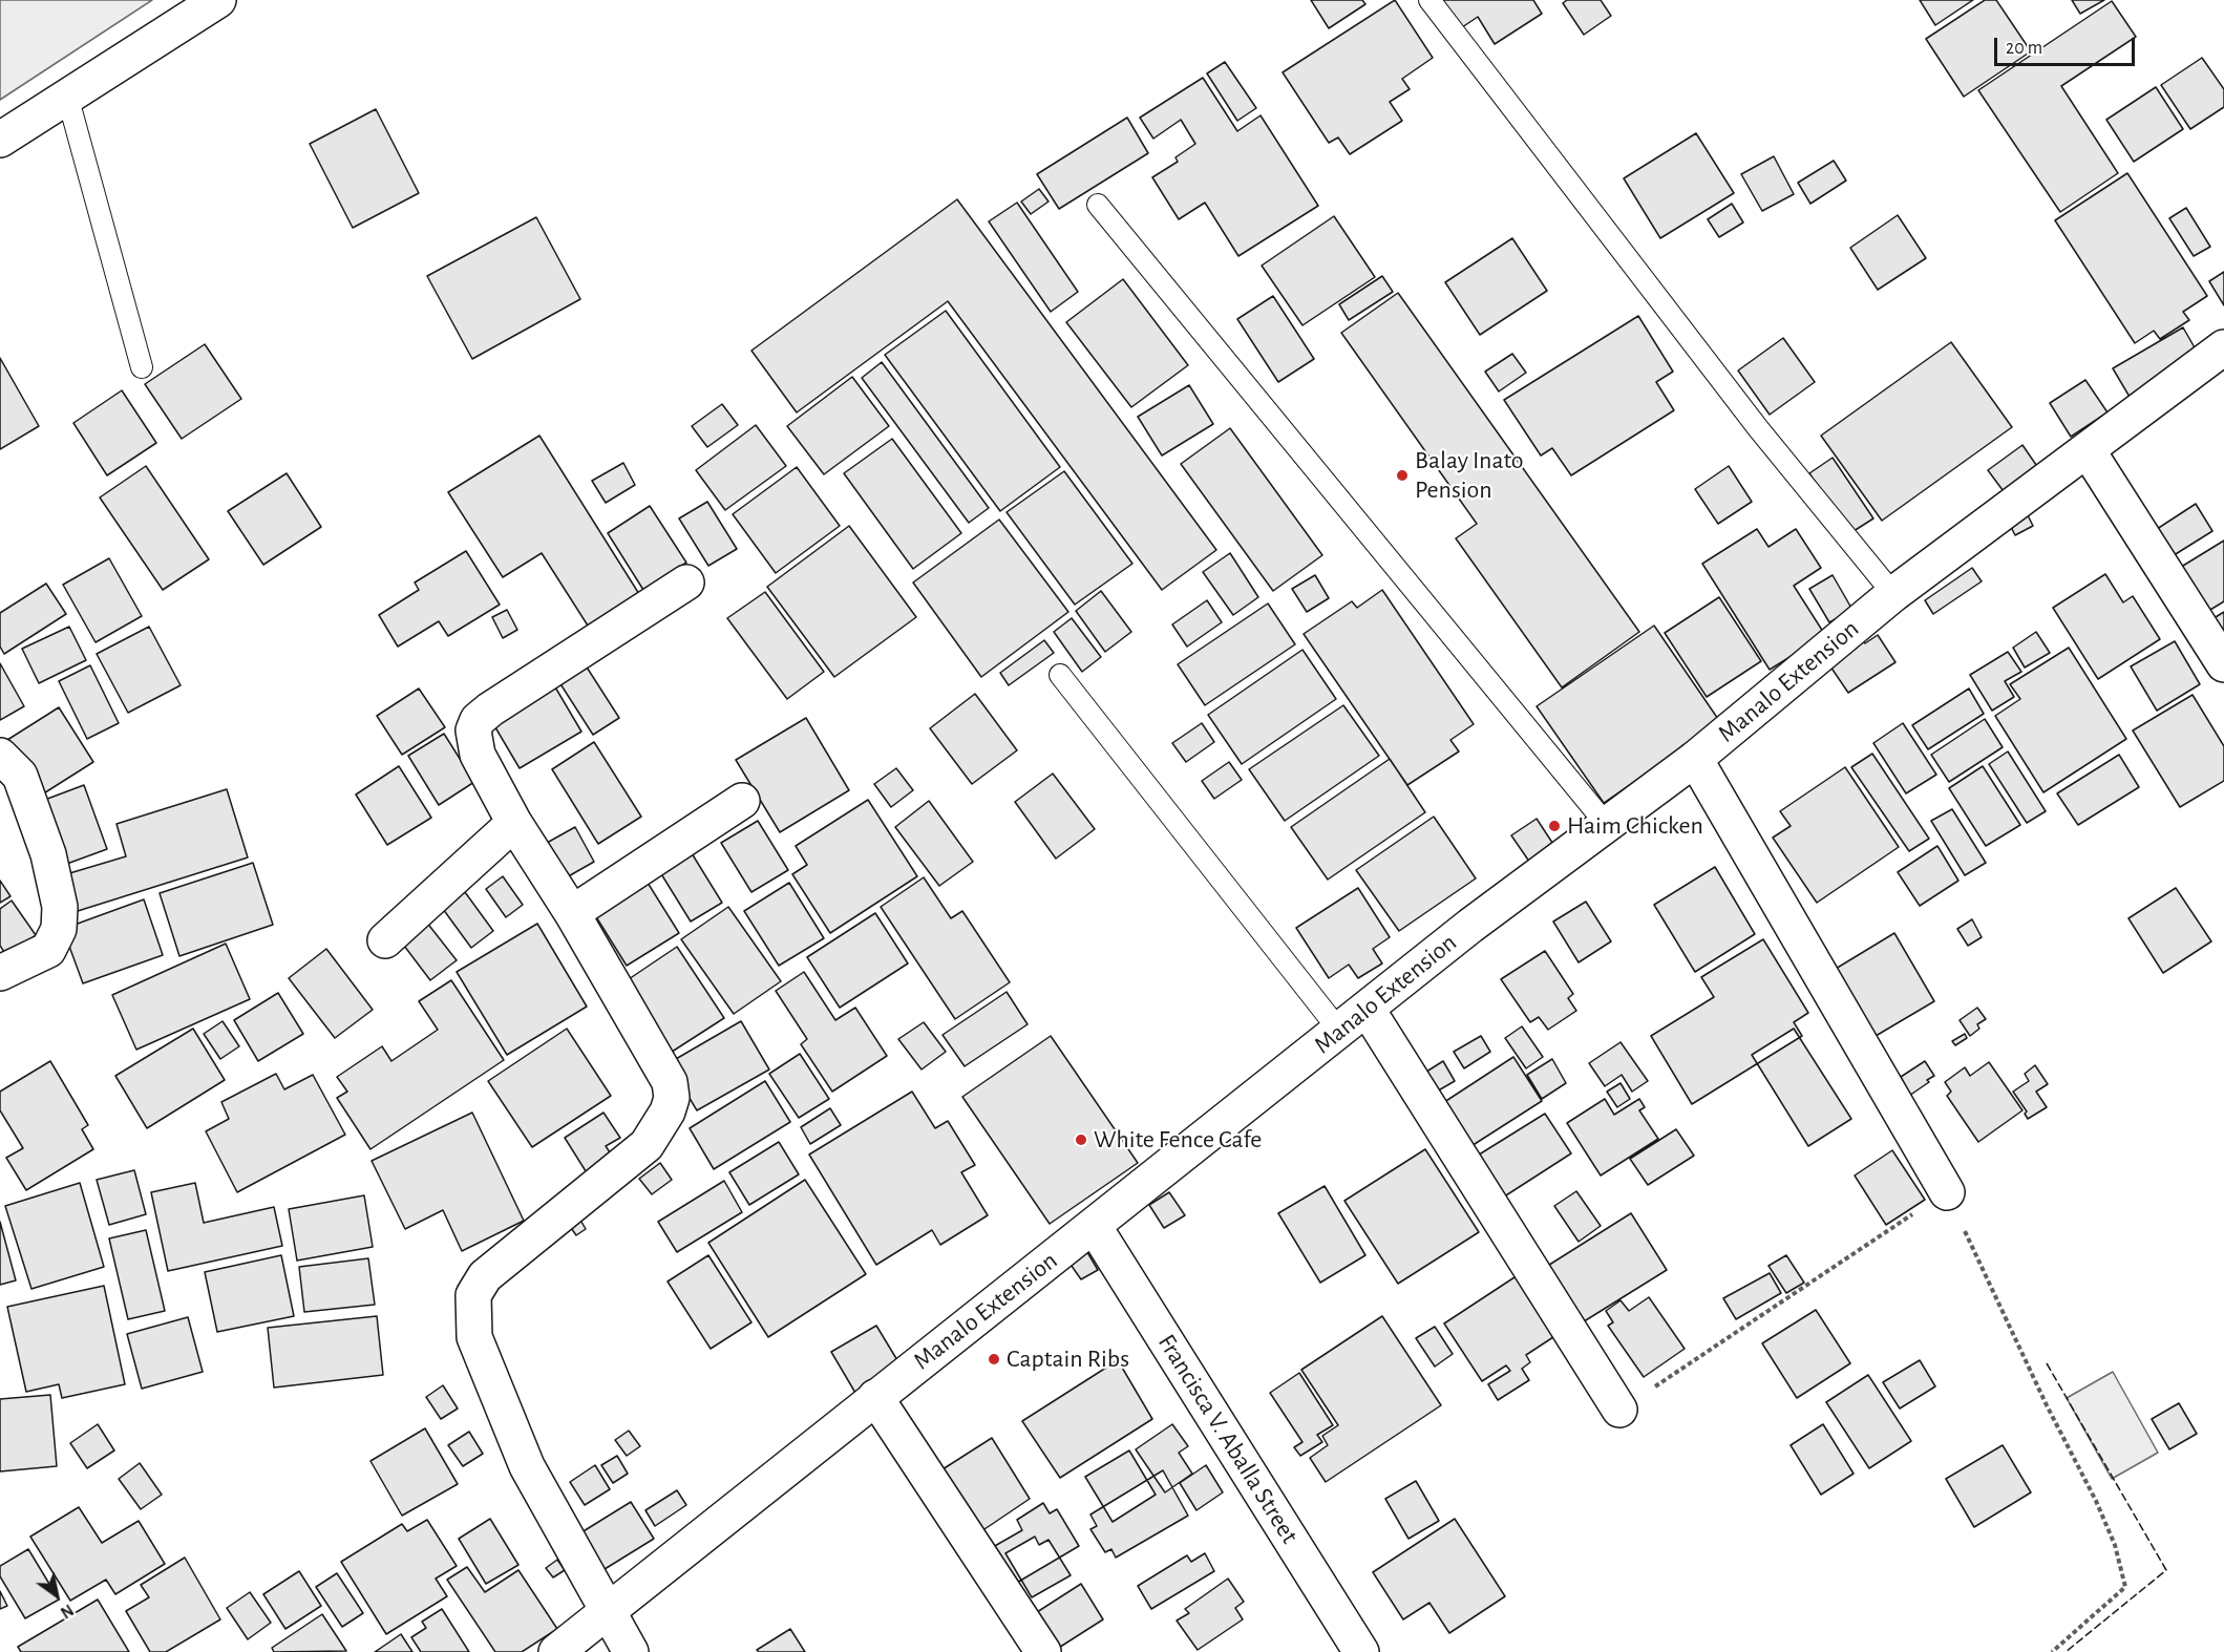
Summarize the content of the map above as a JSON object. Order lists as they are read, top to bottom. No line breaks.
{"streets":{"street":["Manalo Extension","Francisca V. Aballa Street"]},"crossings":[["Manalo Extension","Francisca V. Aballa Street"]],"places":["Balay Inato Pension","Haim Chicken","White Fence Cafe","Captain Ribs"],"scale_bar":"20 m","north":"bottom right"}
